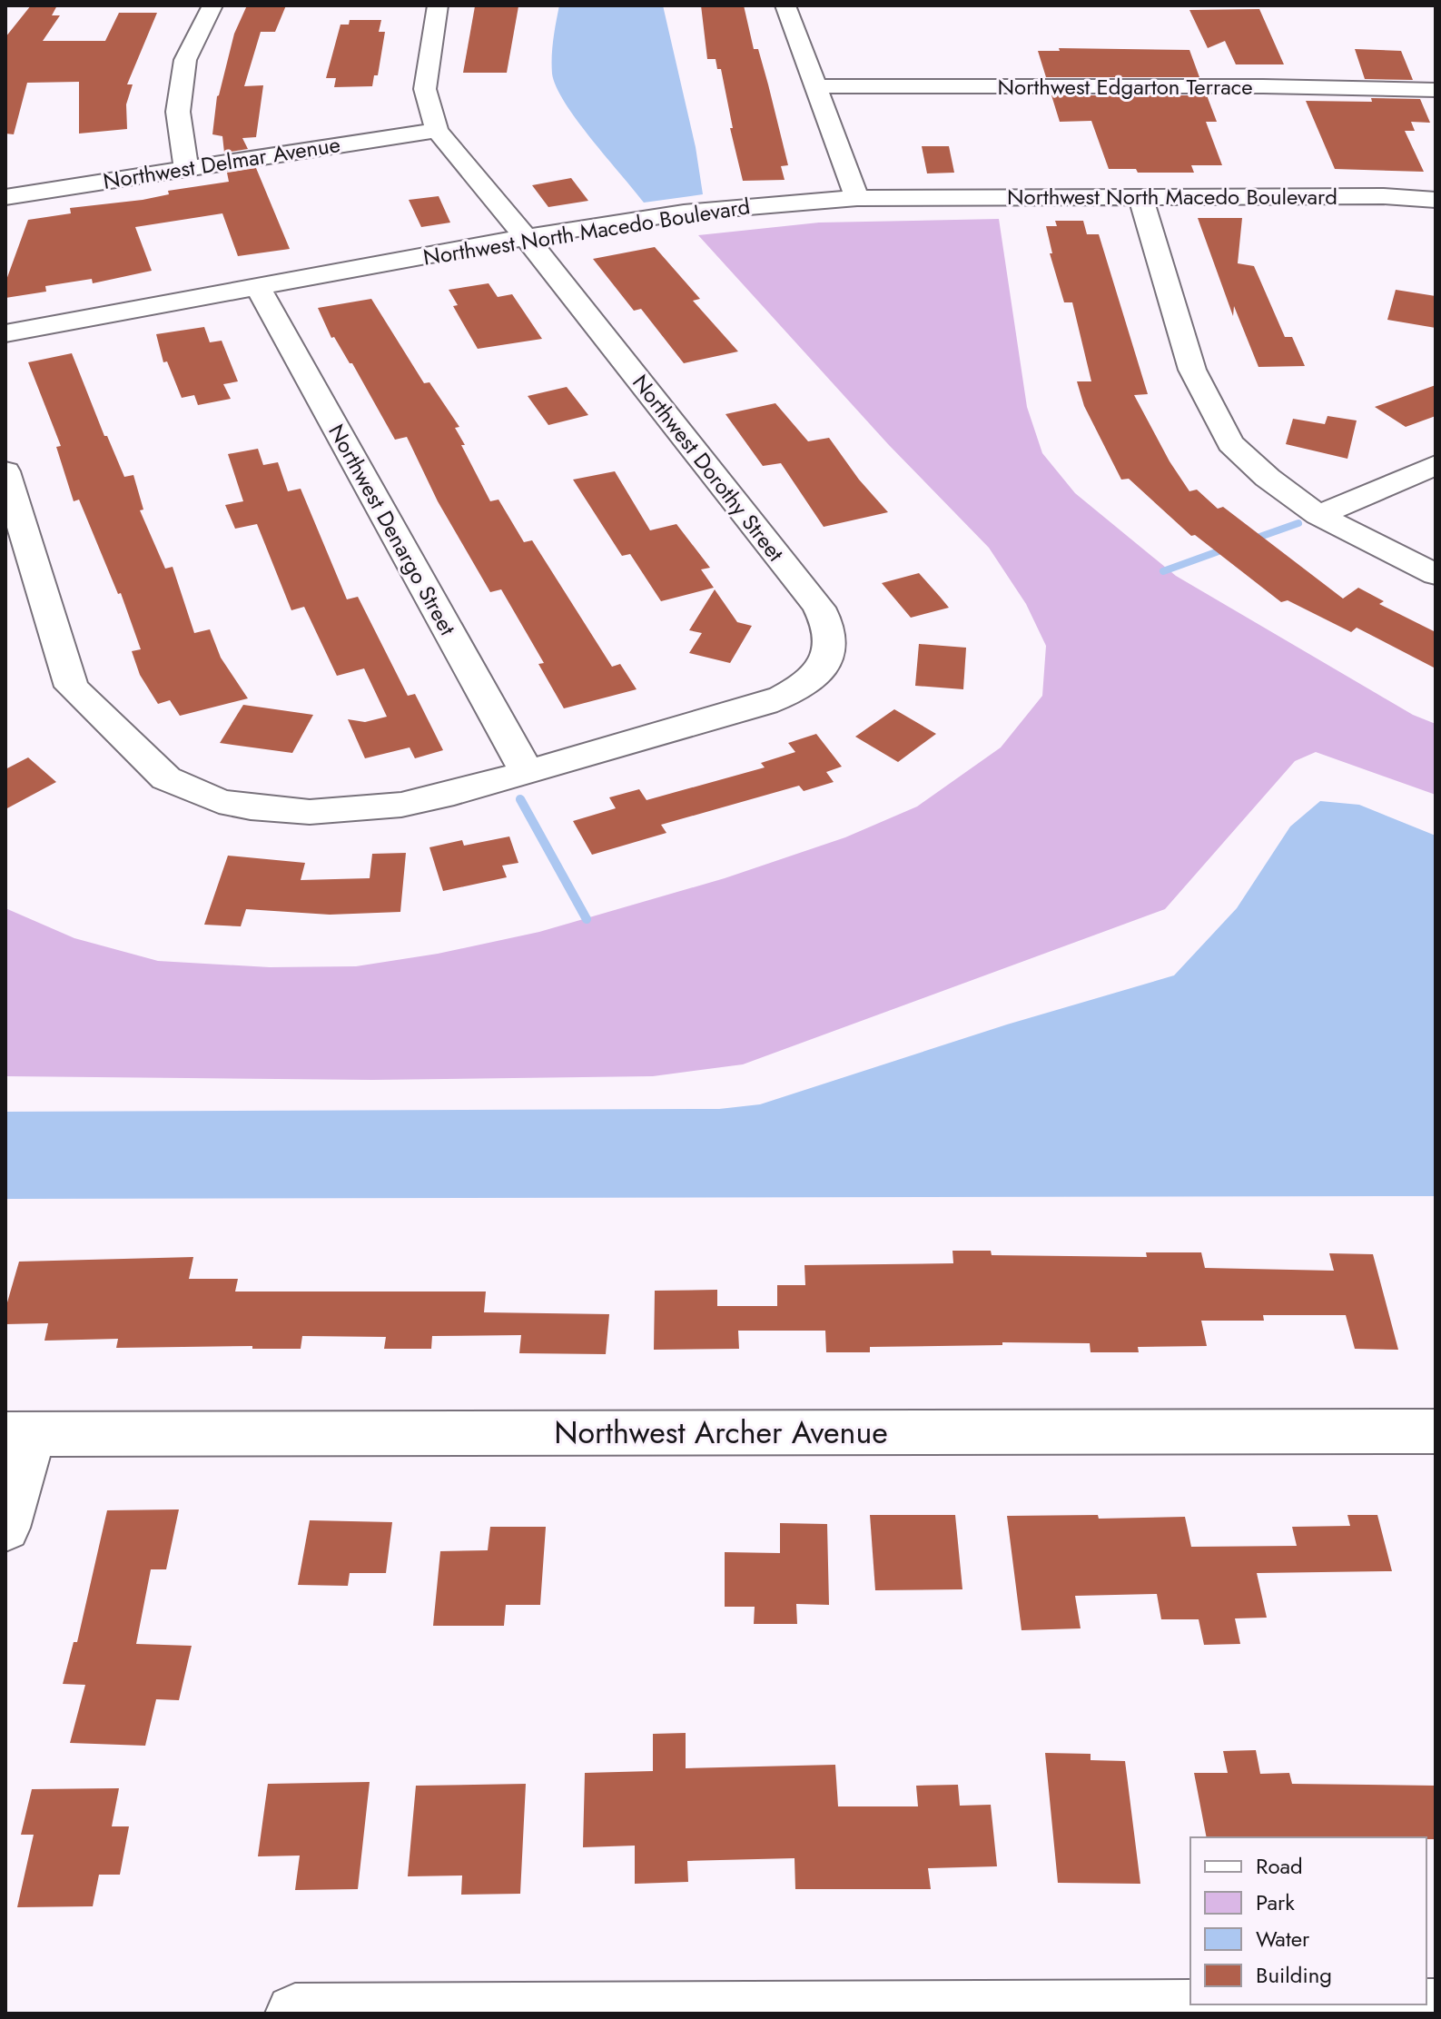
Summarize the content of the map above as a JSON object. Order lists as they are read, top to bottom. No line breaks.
{"streets":{"street":["Northwest Edgarton Terrace","Northwest Delmar Avenue","Northwest North Macedo Boulevard","Northwest Dorothy Street","Northwest Denargo Street","Northwest Archer Avenue"]},"crossings":[["Northwest Delmar Avenue","Northwest Dorothy Street"],["Northwest North Macedo Boulevard","Northwest Dorothy Street"],["Northwest North Macedo Boulevard","Northwest Denargo Street"],["Northwest Dorothy Street","Northwest Denargo Street"]],"legend":["Road","Park","Water","Building"]}
